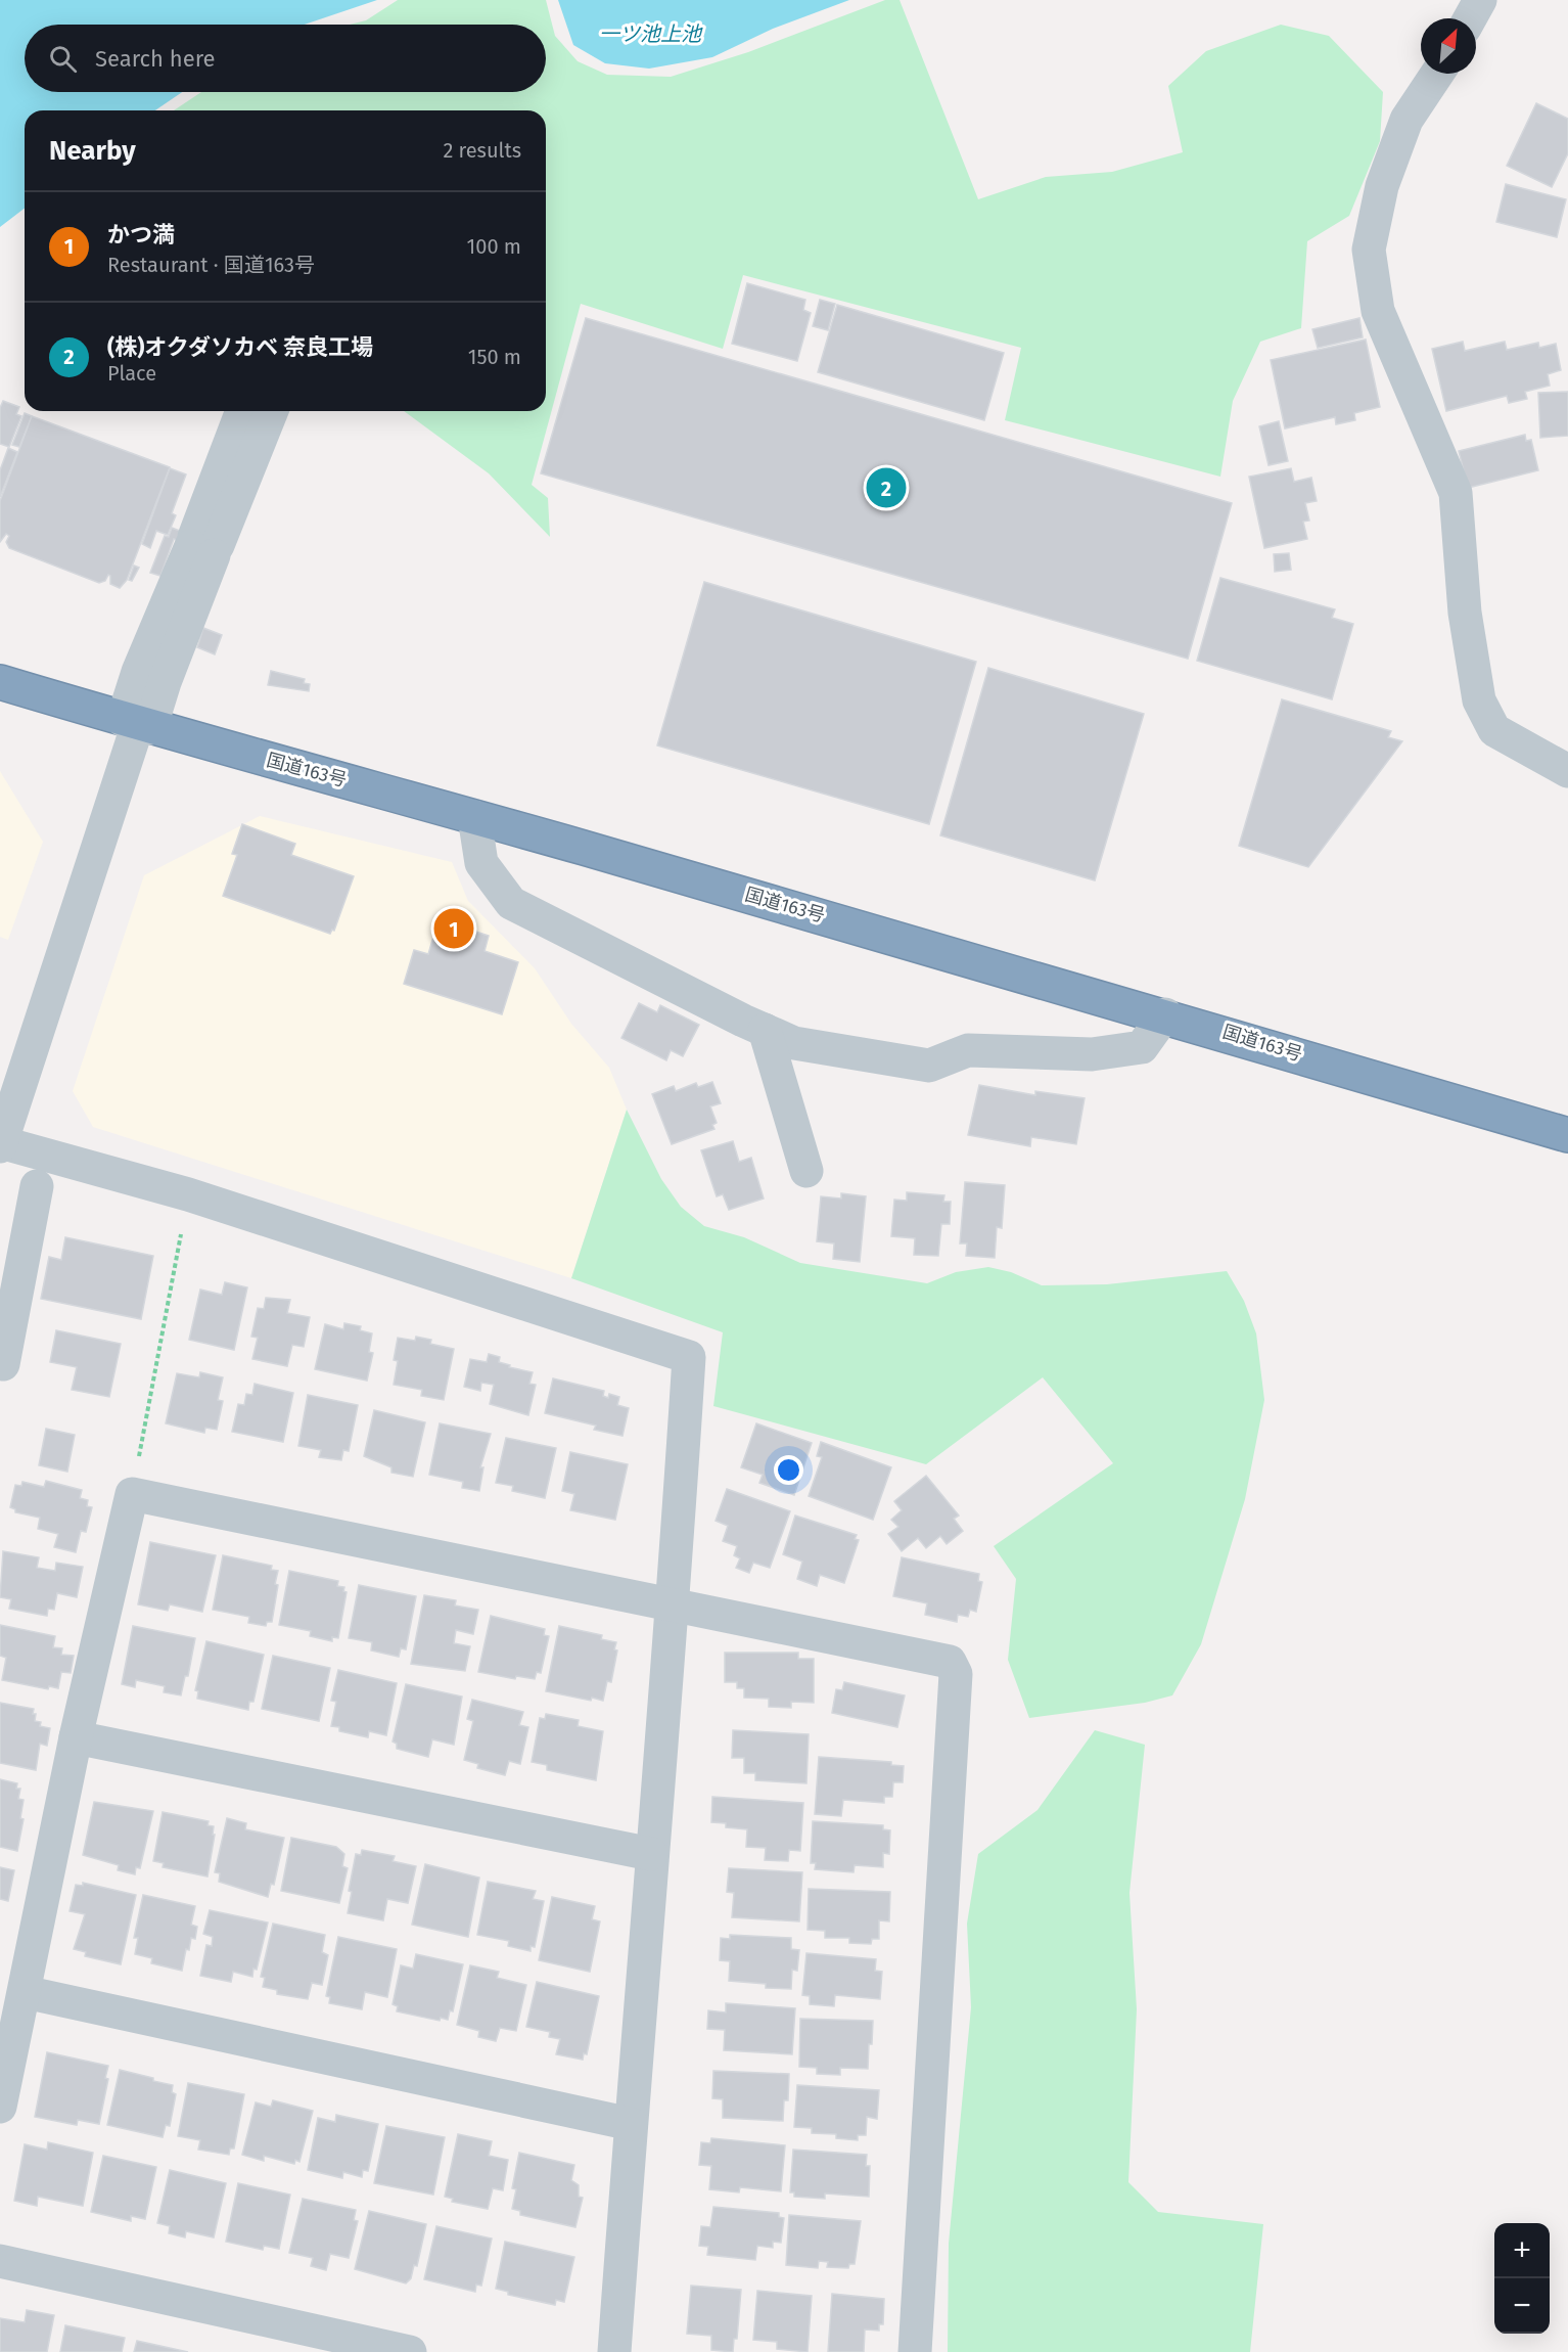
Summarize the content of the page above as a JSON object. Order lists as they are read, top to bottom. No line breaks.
{"streets":{"highway":["国道163号"]},"water":["一ツ池上池"],"north":"top right","page":{"search":"Search here","heading":["Nearby","2 results"],"list":[{"mark":"1","name":"かつ満","note":"Restaurant · 国道163号","value":"100 m"},{"mark":"2","name":"(株)オクダソカベ 奈良工場","note":"Place","value":"150 m"}],"pins":["2","1"],"map_buttons":["+","−"]}}
